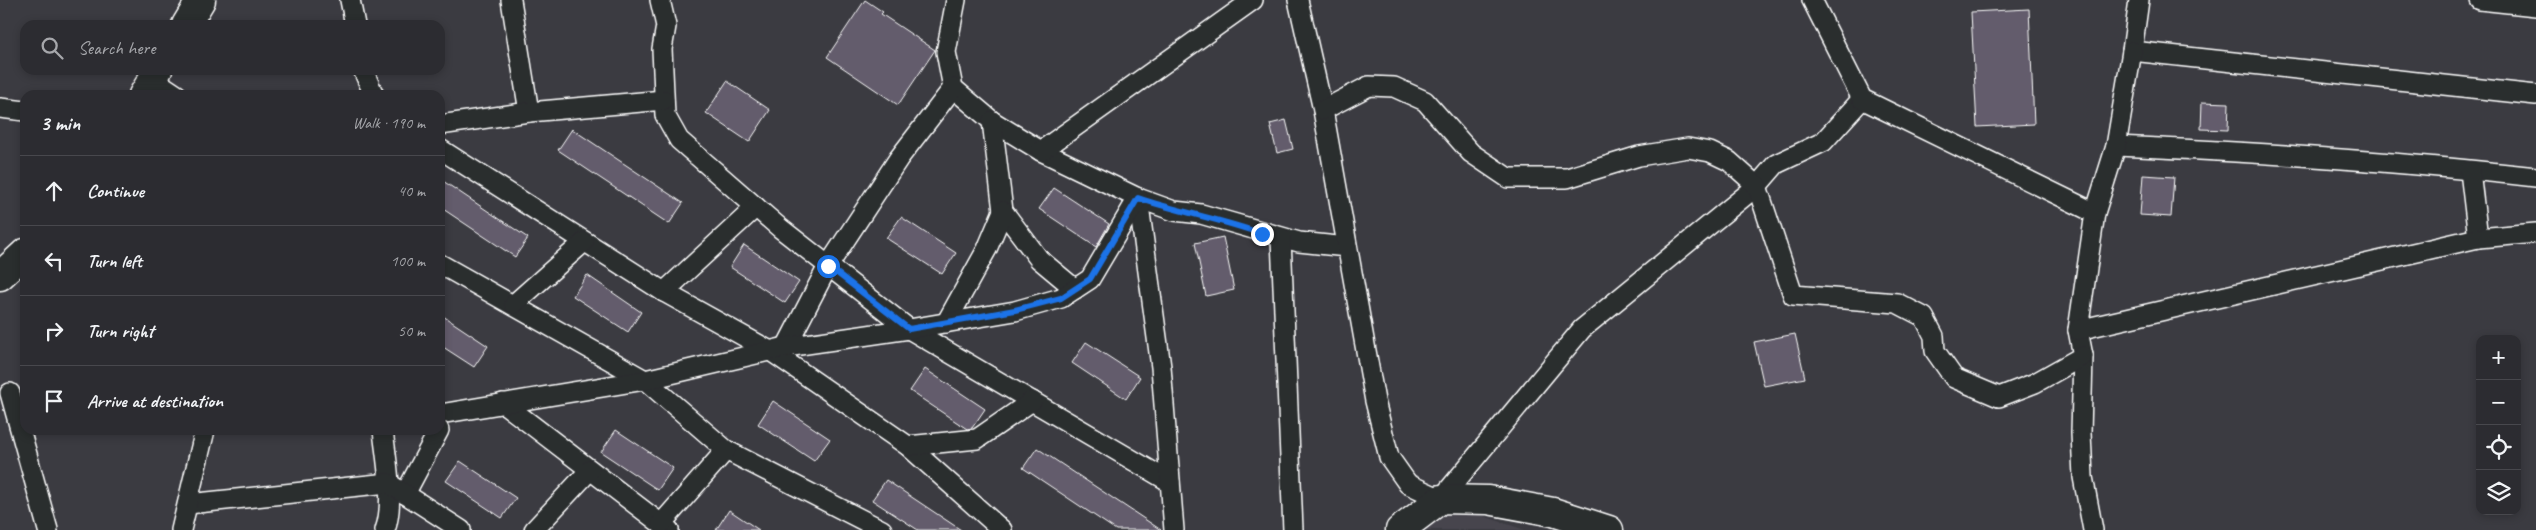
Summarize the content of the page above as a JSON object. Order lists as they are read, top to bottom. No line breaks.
{"page":{"search":"Search here","heading":["3 min","Walk · 190 m"],"list":[["Continue","40 m"],["Turn left","100 m"],["Turn right","50 m"],"Arrive at destination"],"map_buttons":["+","−"]}}
